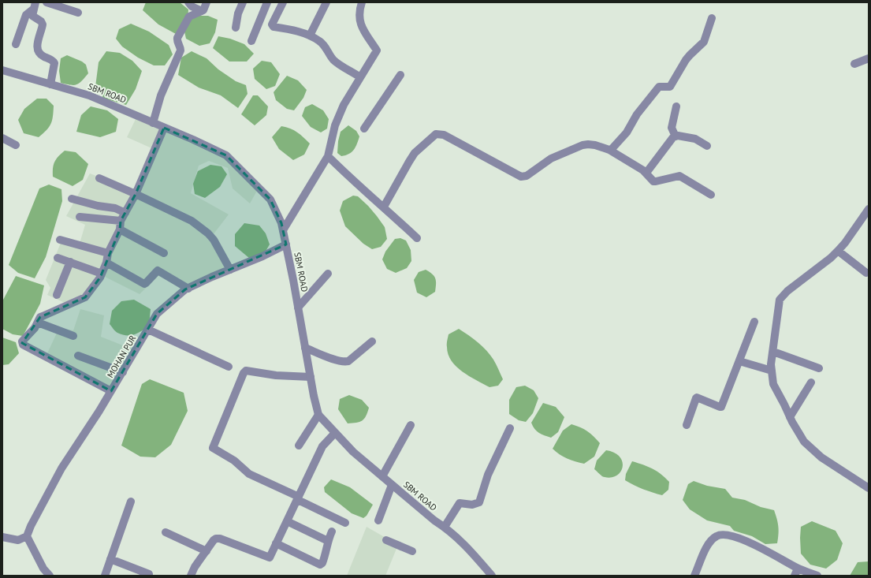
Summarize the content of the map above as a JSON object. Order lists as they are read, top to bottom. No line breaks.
{"streets":{"street":["SBM ROAD","MOHAN PUR"]},"crossings":[["SBM ROAD","MOHAN PUR"]]}
